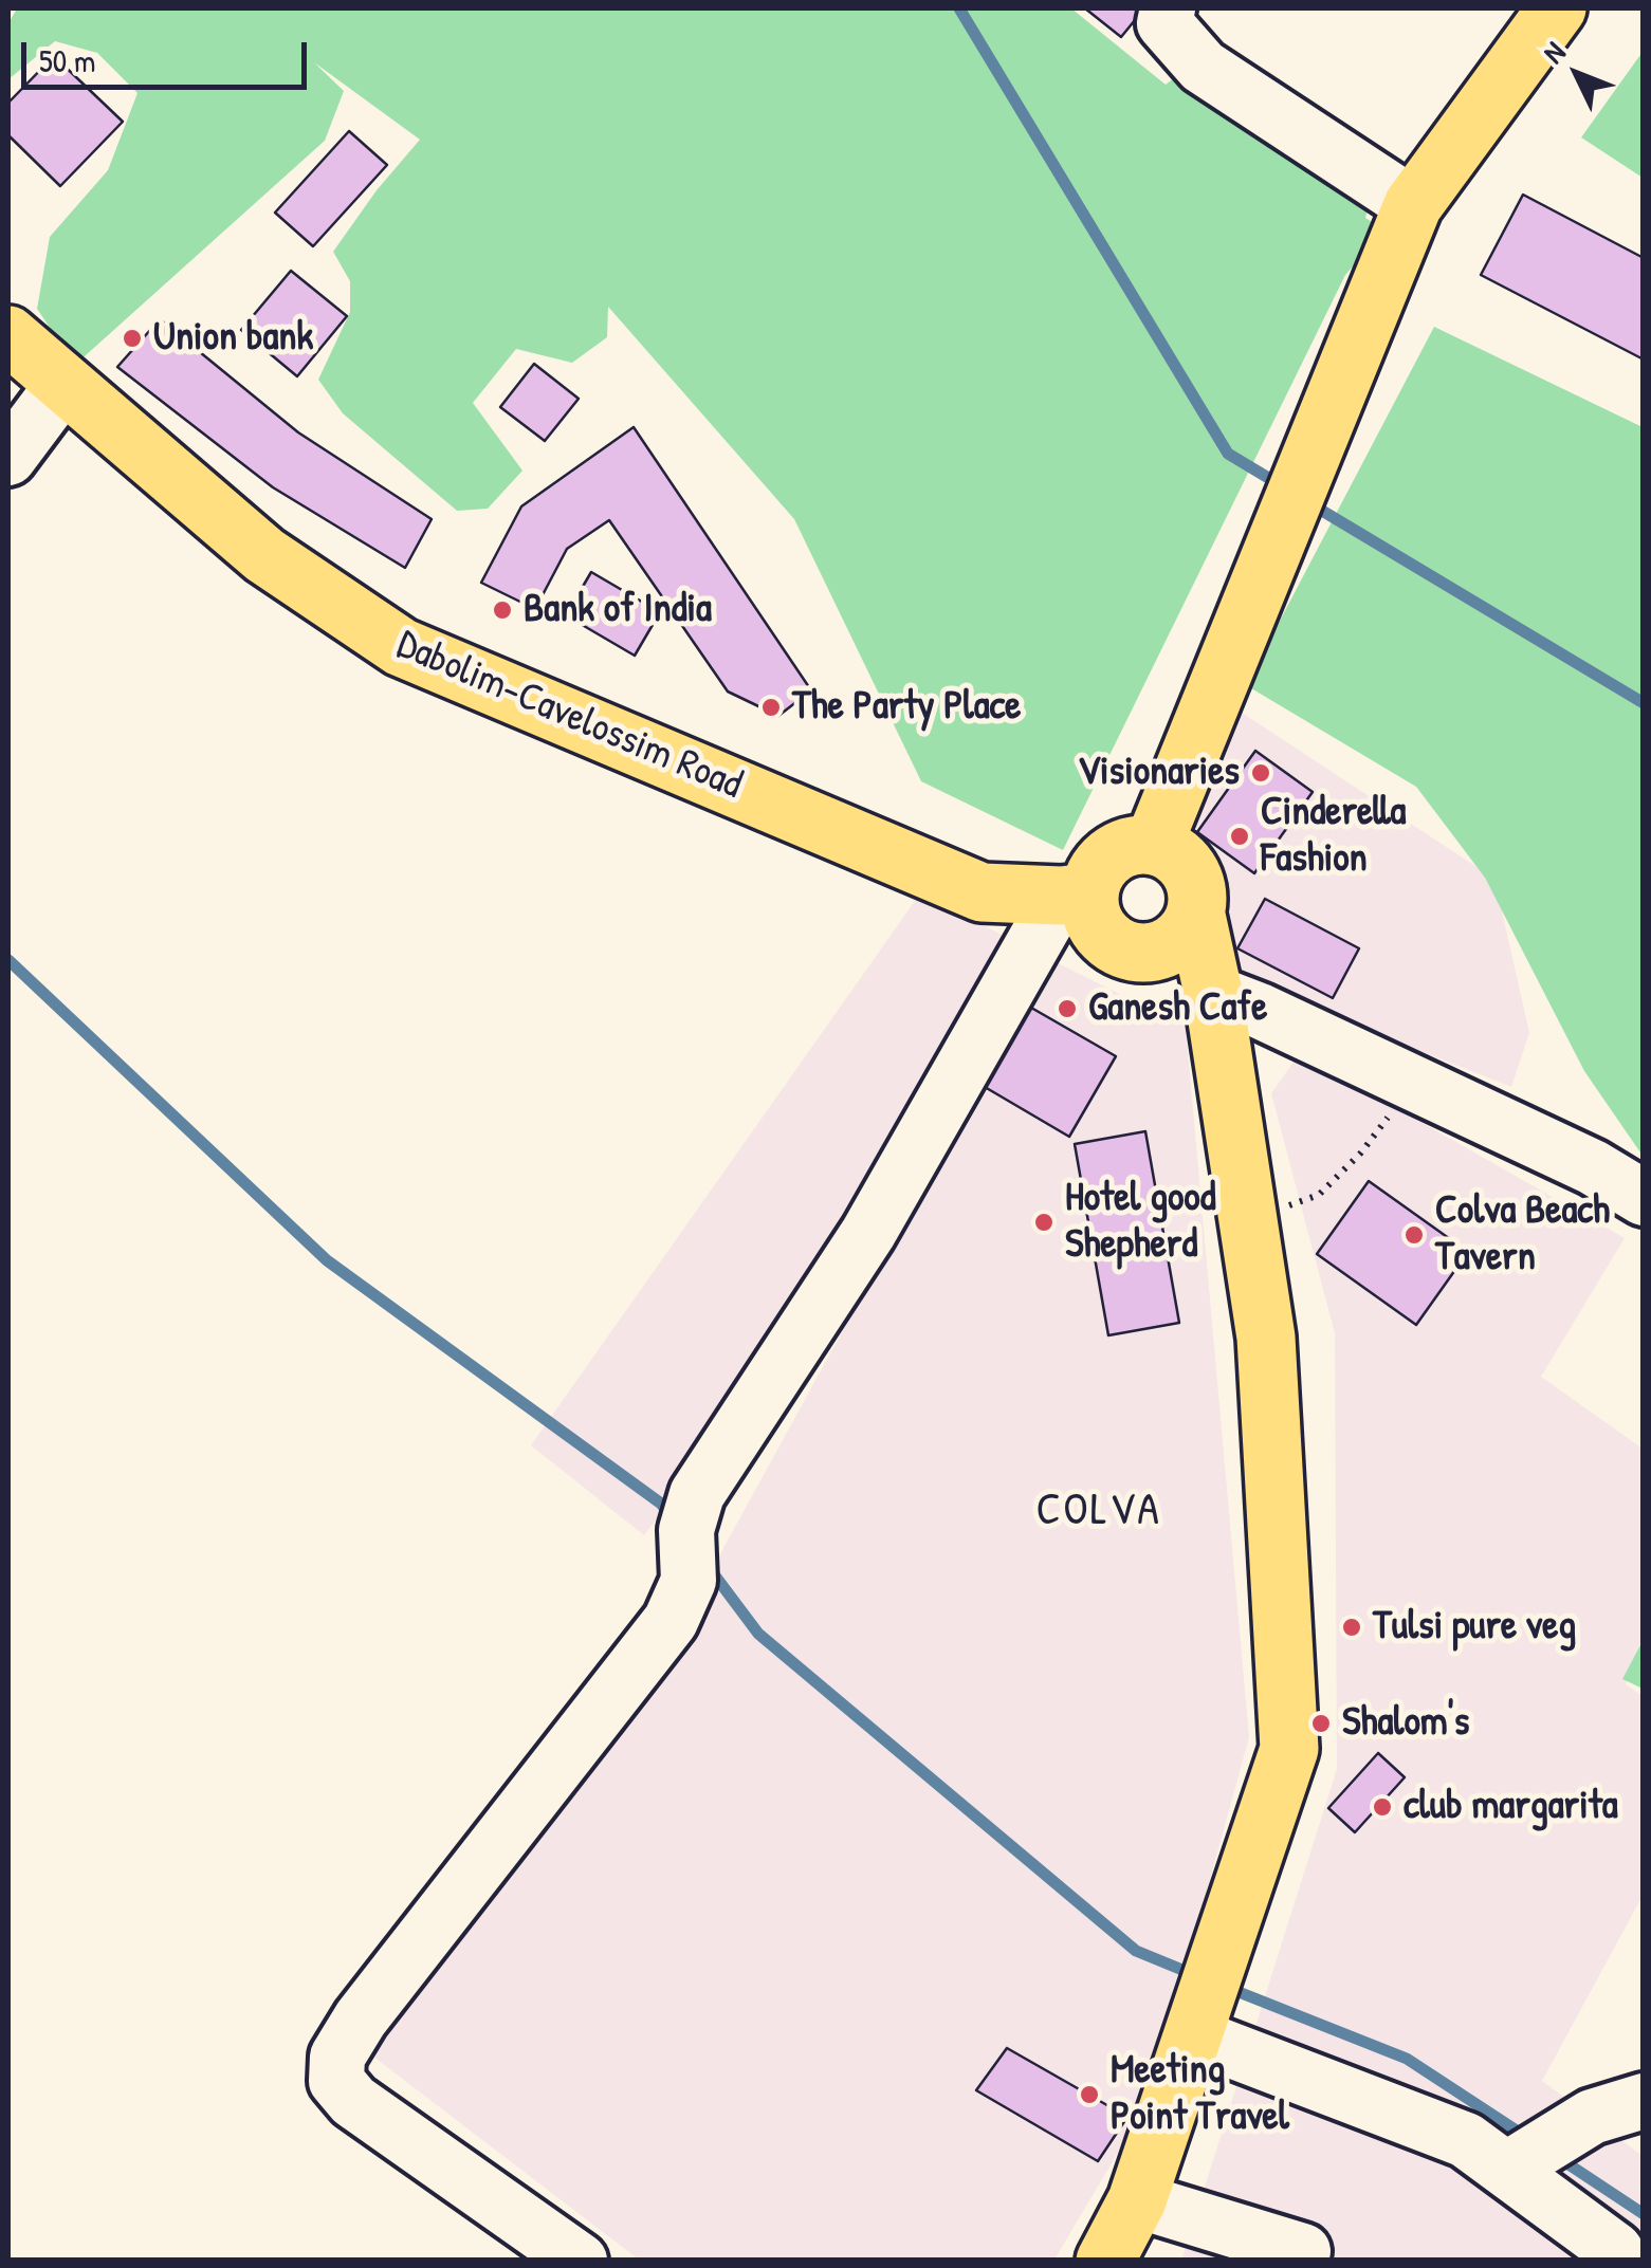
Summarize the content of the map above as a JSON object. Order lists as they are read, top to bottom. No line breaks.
{"streets":{"main road":["Dabolim-Cavelossim Road"]},"districts":["COLVA"],"places":["Union bank","Bank of India","The Party Place","Visionaries","Cinderella Fashion","Ganesh Cafe","Hotel good Shepherd","Colva Beach Tavern","Tulsi pure veg","Shalom's","club margarita","Meeting Point Travel"],"scale_bar":"50 m","north":"top left"}
